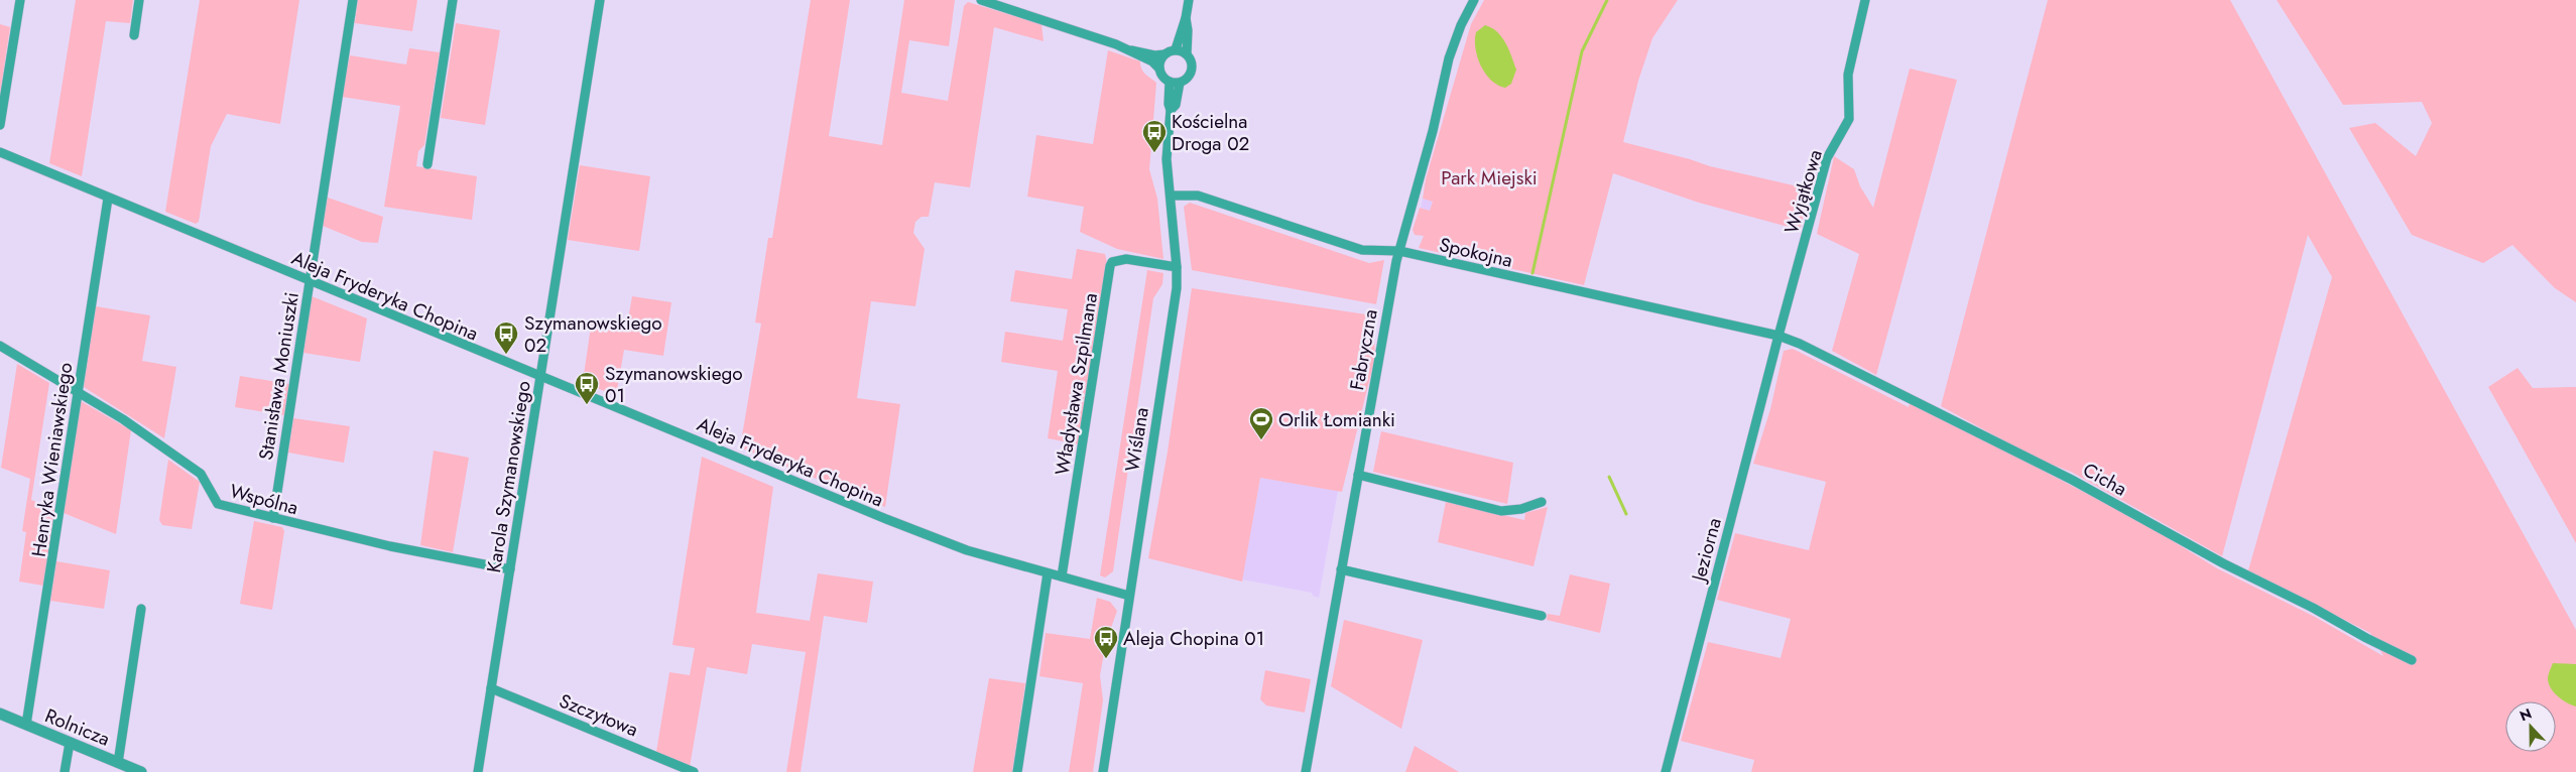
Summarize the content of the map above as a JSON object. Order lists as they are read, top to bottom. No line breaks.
{"streets":{"street":["Wyjątkowa","Spokojna","Aleja Fryderyka Chopina","Fabryczna","Stanisława Moniuszki","Władysława Szpilmana","Wiślana","Henryka Wieniawskiego","Karola Szymanowskiego","Cicha","Wspólna","Jeziorna","Szczytowa","Rolnicza"]},"crossings":[["Wyjątkowa","Spokojna"],["Wyjątkowa","Cicha"],["Wyjątkowa","Jeziorna"],["Spokojna","Fabryczna"],["Spokojna","Wiślana"],["Spokojna","Cicha"],["Spokojna","Jeziorna"],["Aleja Fryderyka Chopina","Stanisława Moniuszki"],["Aleja Fryderyka Chopina","Władysława Szpilmana"],["Aleja Fryderyka Chopina","Wiślana"],["Aleja Fryderyka Chopina","Henryka Wieniawskiego"],["Aleja Fryderyka Chopina","Karola Szymanowskiego"],["Stanisława Moniuszki","Wspólna"],["Władysława Szpilmana","Wiślana"],["Henryka Wieniawskiego","Wspólna"],["Henryka Wieniawskiego","Rolnicza"],["Karola Szymanowskiego","Wspólna"],["Karola Szymanowskiego","Szczytowa"],["Cicha","Jeziorna"]],"parks":["Park Miejski"],"places":{"bus stop":["Kościelna Droga 02","Szymanowskiego 02","Szymanowskiego 01","Aleja Chopina 01"],"sports":["Orlik Łomianki"]},"north":"top"}
